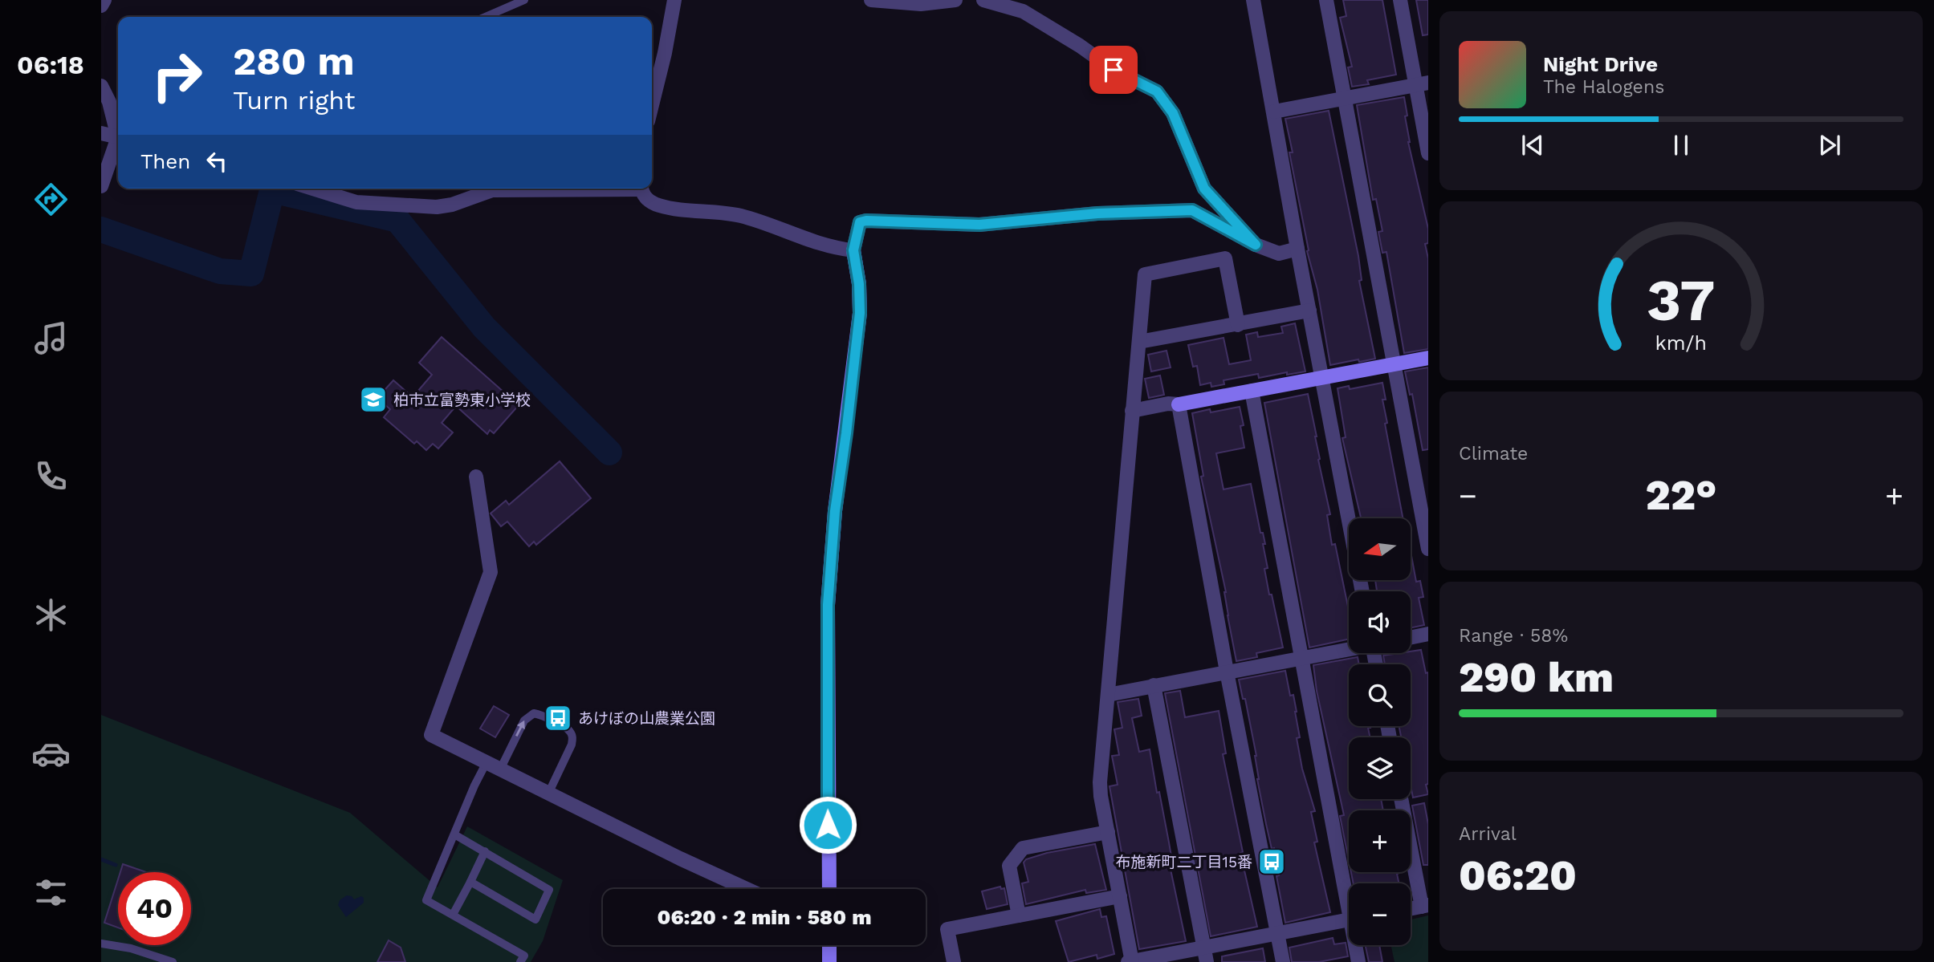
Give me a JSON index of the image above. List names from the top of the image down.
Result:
{
  "places": {
    "school or university": ["柏市立富勢東小学校"],
    "bus stop": ["あけぼの山農業公園", "布施新町二丁目15番"]
  },
  "north": "left",
  "page": {
    "tabs": "06:18",
    "turn": ["280 m", "Turn right"],
    "song": ["Night Drive", "The Halogens"],
    "then": "Then",
    "tile": [
      "Climate",
      ["Range · 58%", "290 km"],
      ["Arrival", "06:20"]
    ],
    "heat": ["−", "22°", "+"],
    "map_buttons": ["+", "−"],
    "limit": "40",
    "trip": "06:20 · 2 min · 580 m",
    "gauge": ["37", "km/h"]
  }
}
